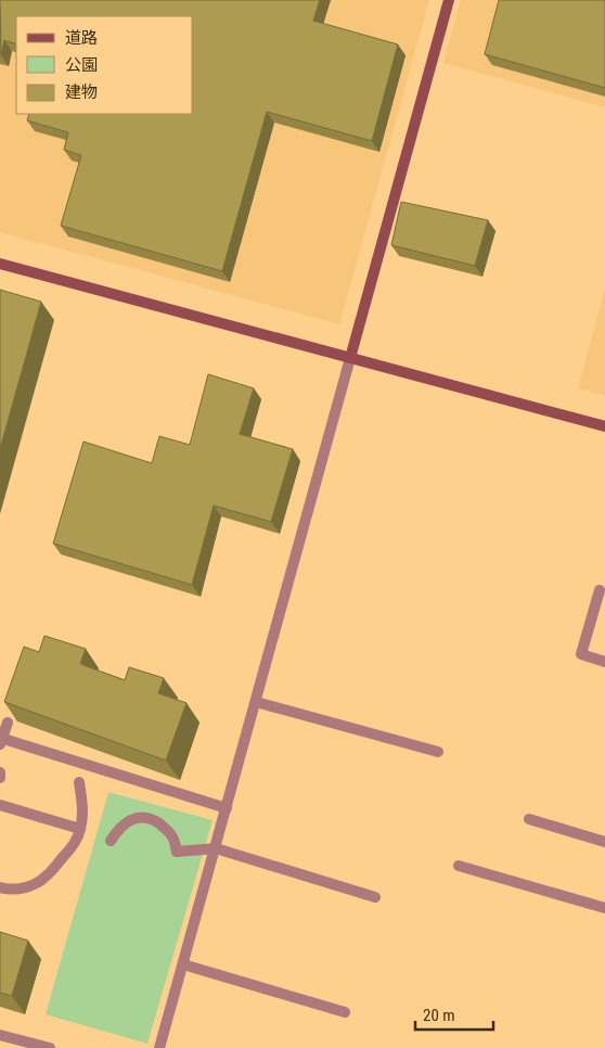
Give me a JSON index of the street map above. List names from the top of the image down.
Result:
{
  "legend": ["道路", "公園", "建物"],
  "scale_bar": "20 m"
}
